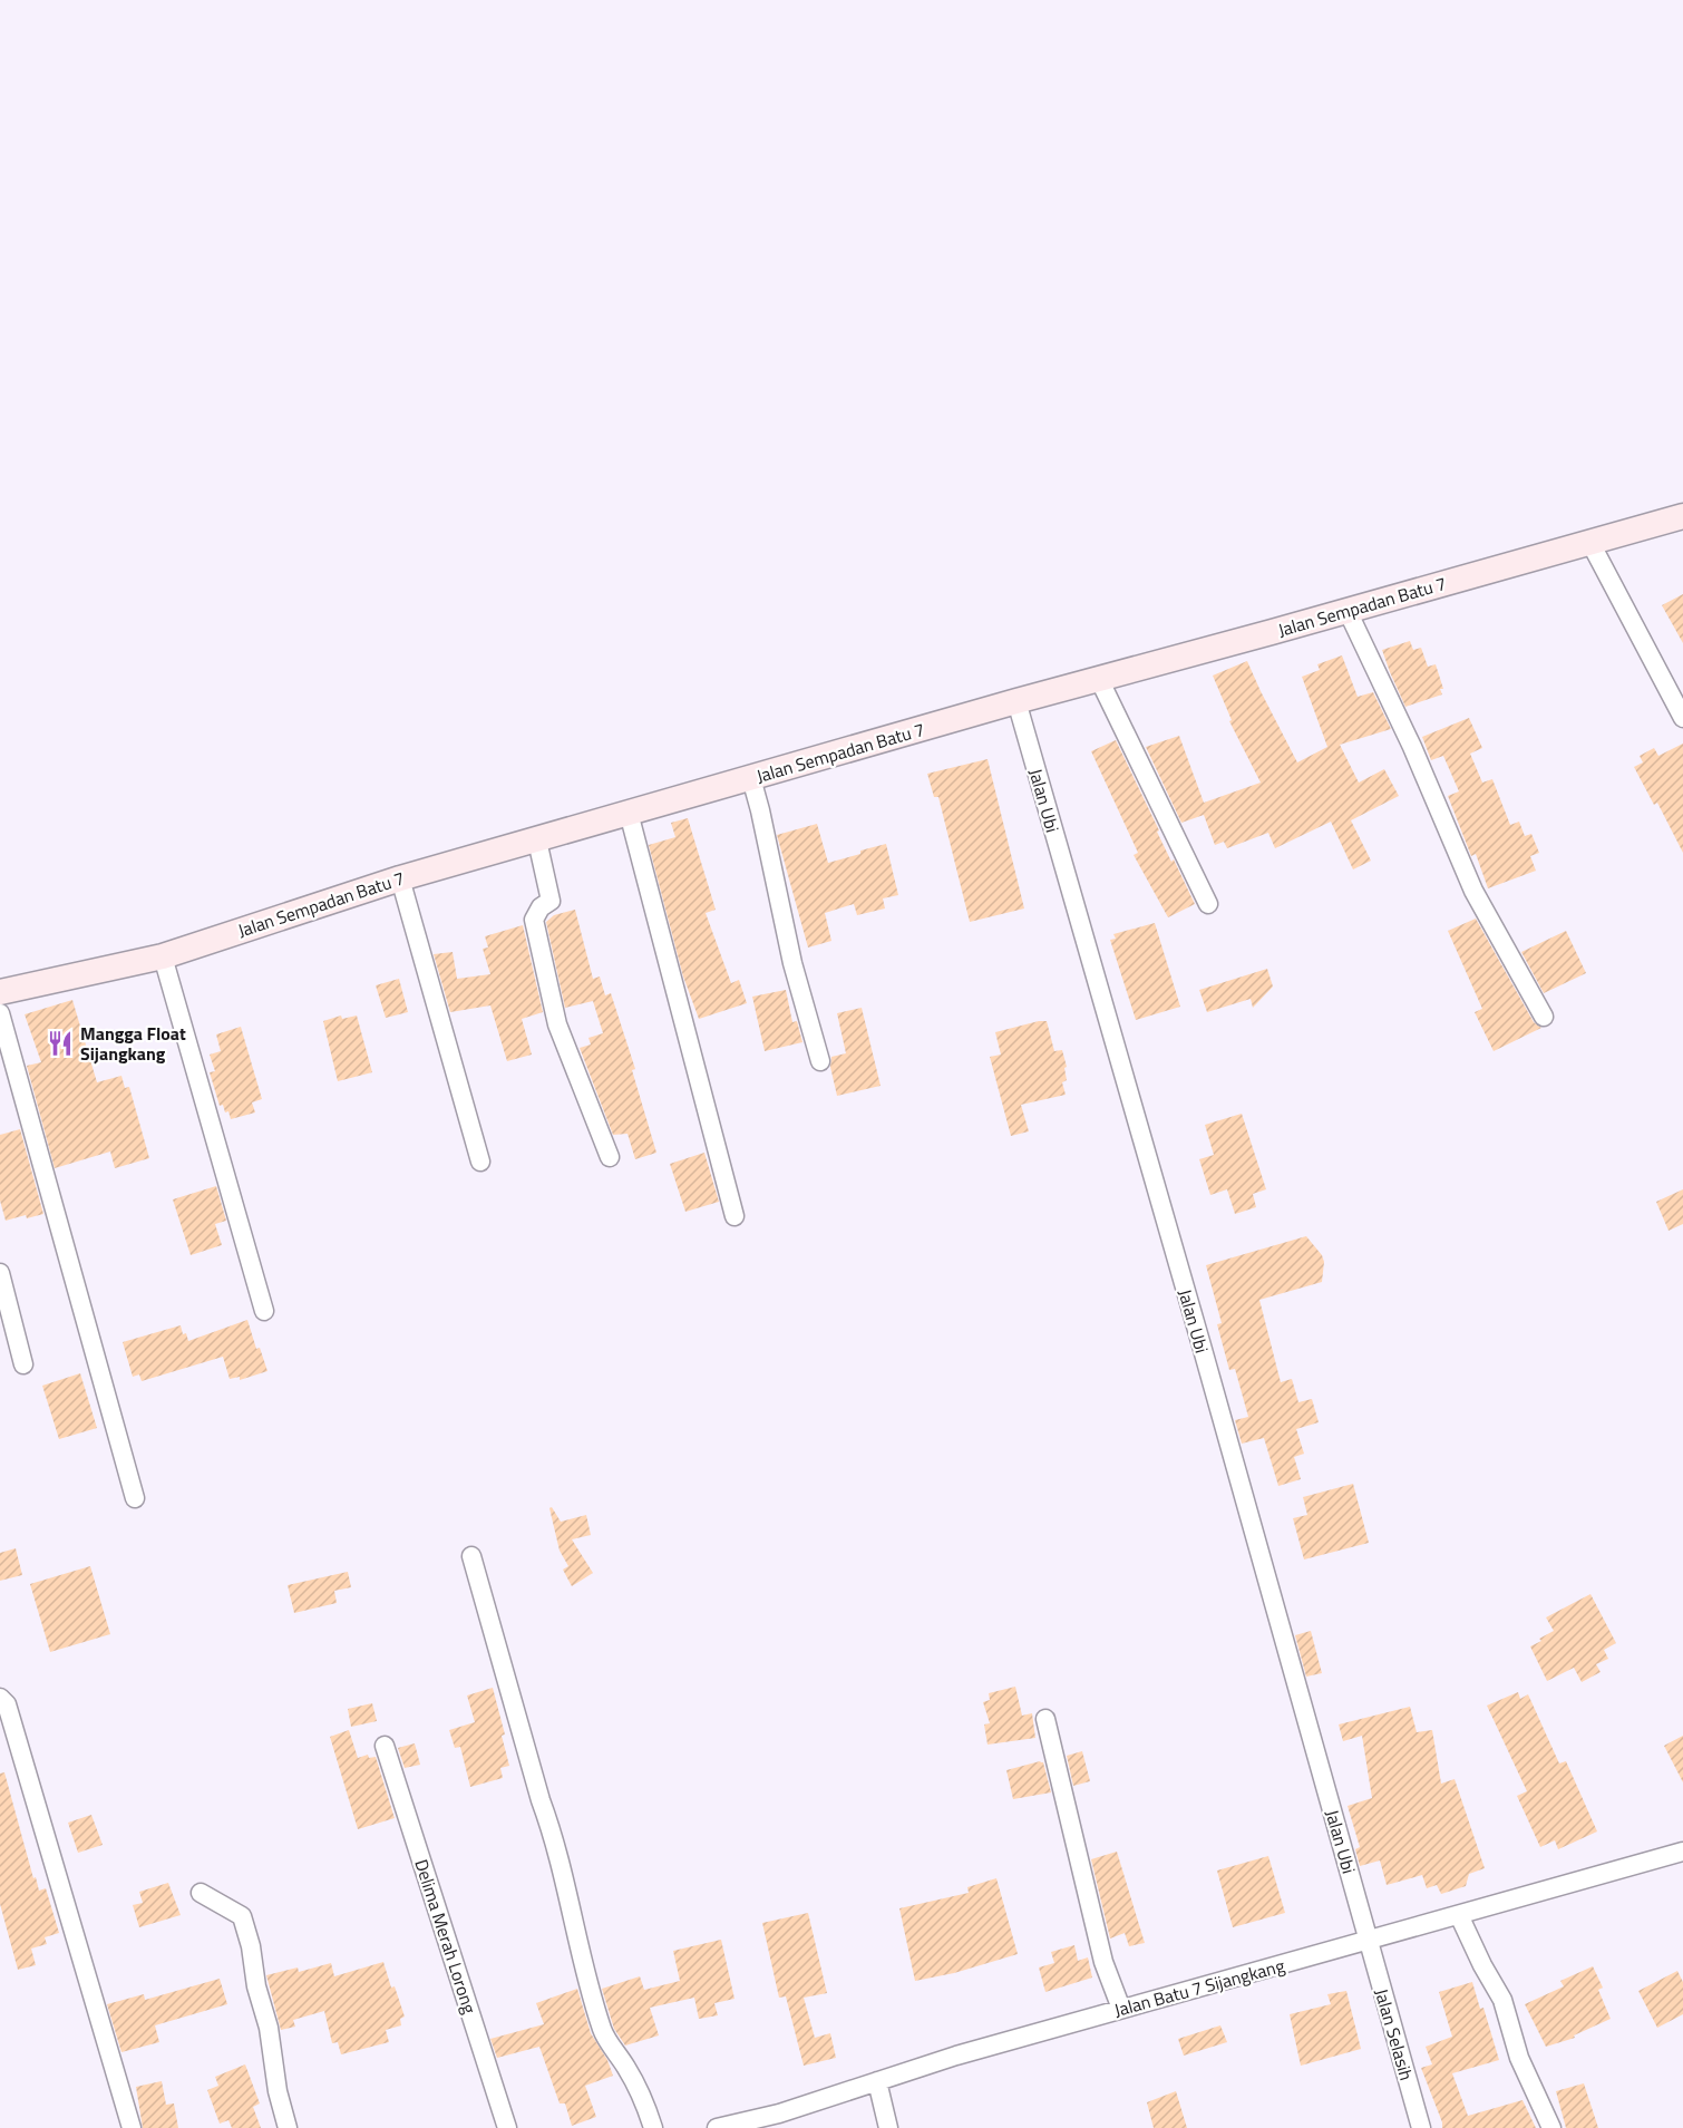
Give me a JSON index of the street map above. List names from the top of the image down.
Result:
{
  "streets": {
    "street": [
      "Jalan Sempadan Batu 7",
      "Jalan Ubi",
      "Delima Merah Lorong",
      "Jalan Batu 7 Sijangkang",
      "Jalan Selasih"
    ]
  },
  "crossings": [
    ["Jalan Sempadan Batu 7", "Jalan Ubi"],
    ["Jalan Ubi", "Jalan Batu 7 Sijangkang"],
    ["Jalan Ubi", "Jalan Selasih"],
    ["Jalan Batu 7 Sijangkang", "Jalan Selasih"]
  ],
  "places": {
    "restaurant": ["Mangga Float Sijangkang"]
  }
}
